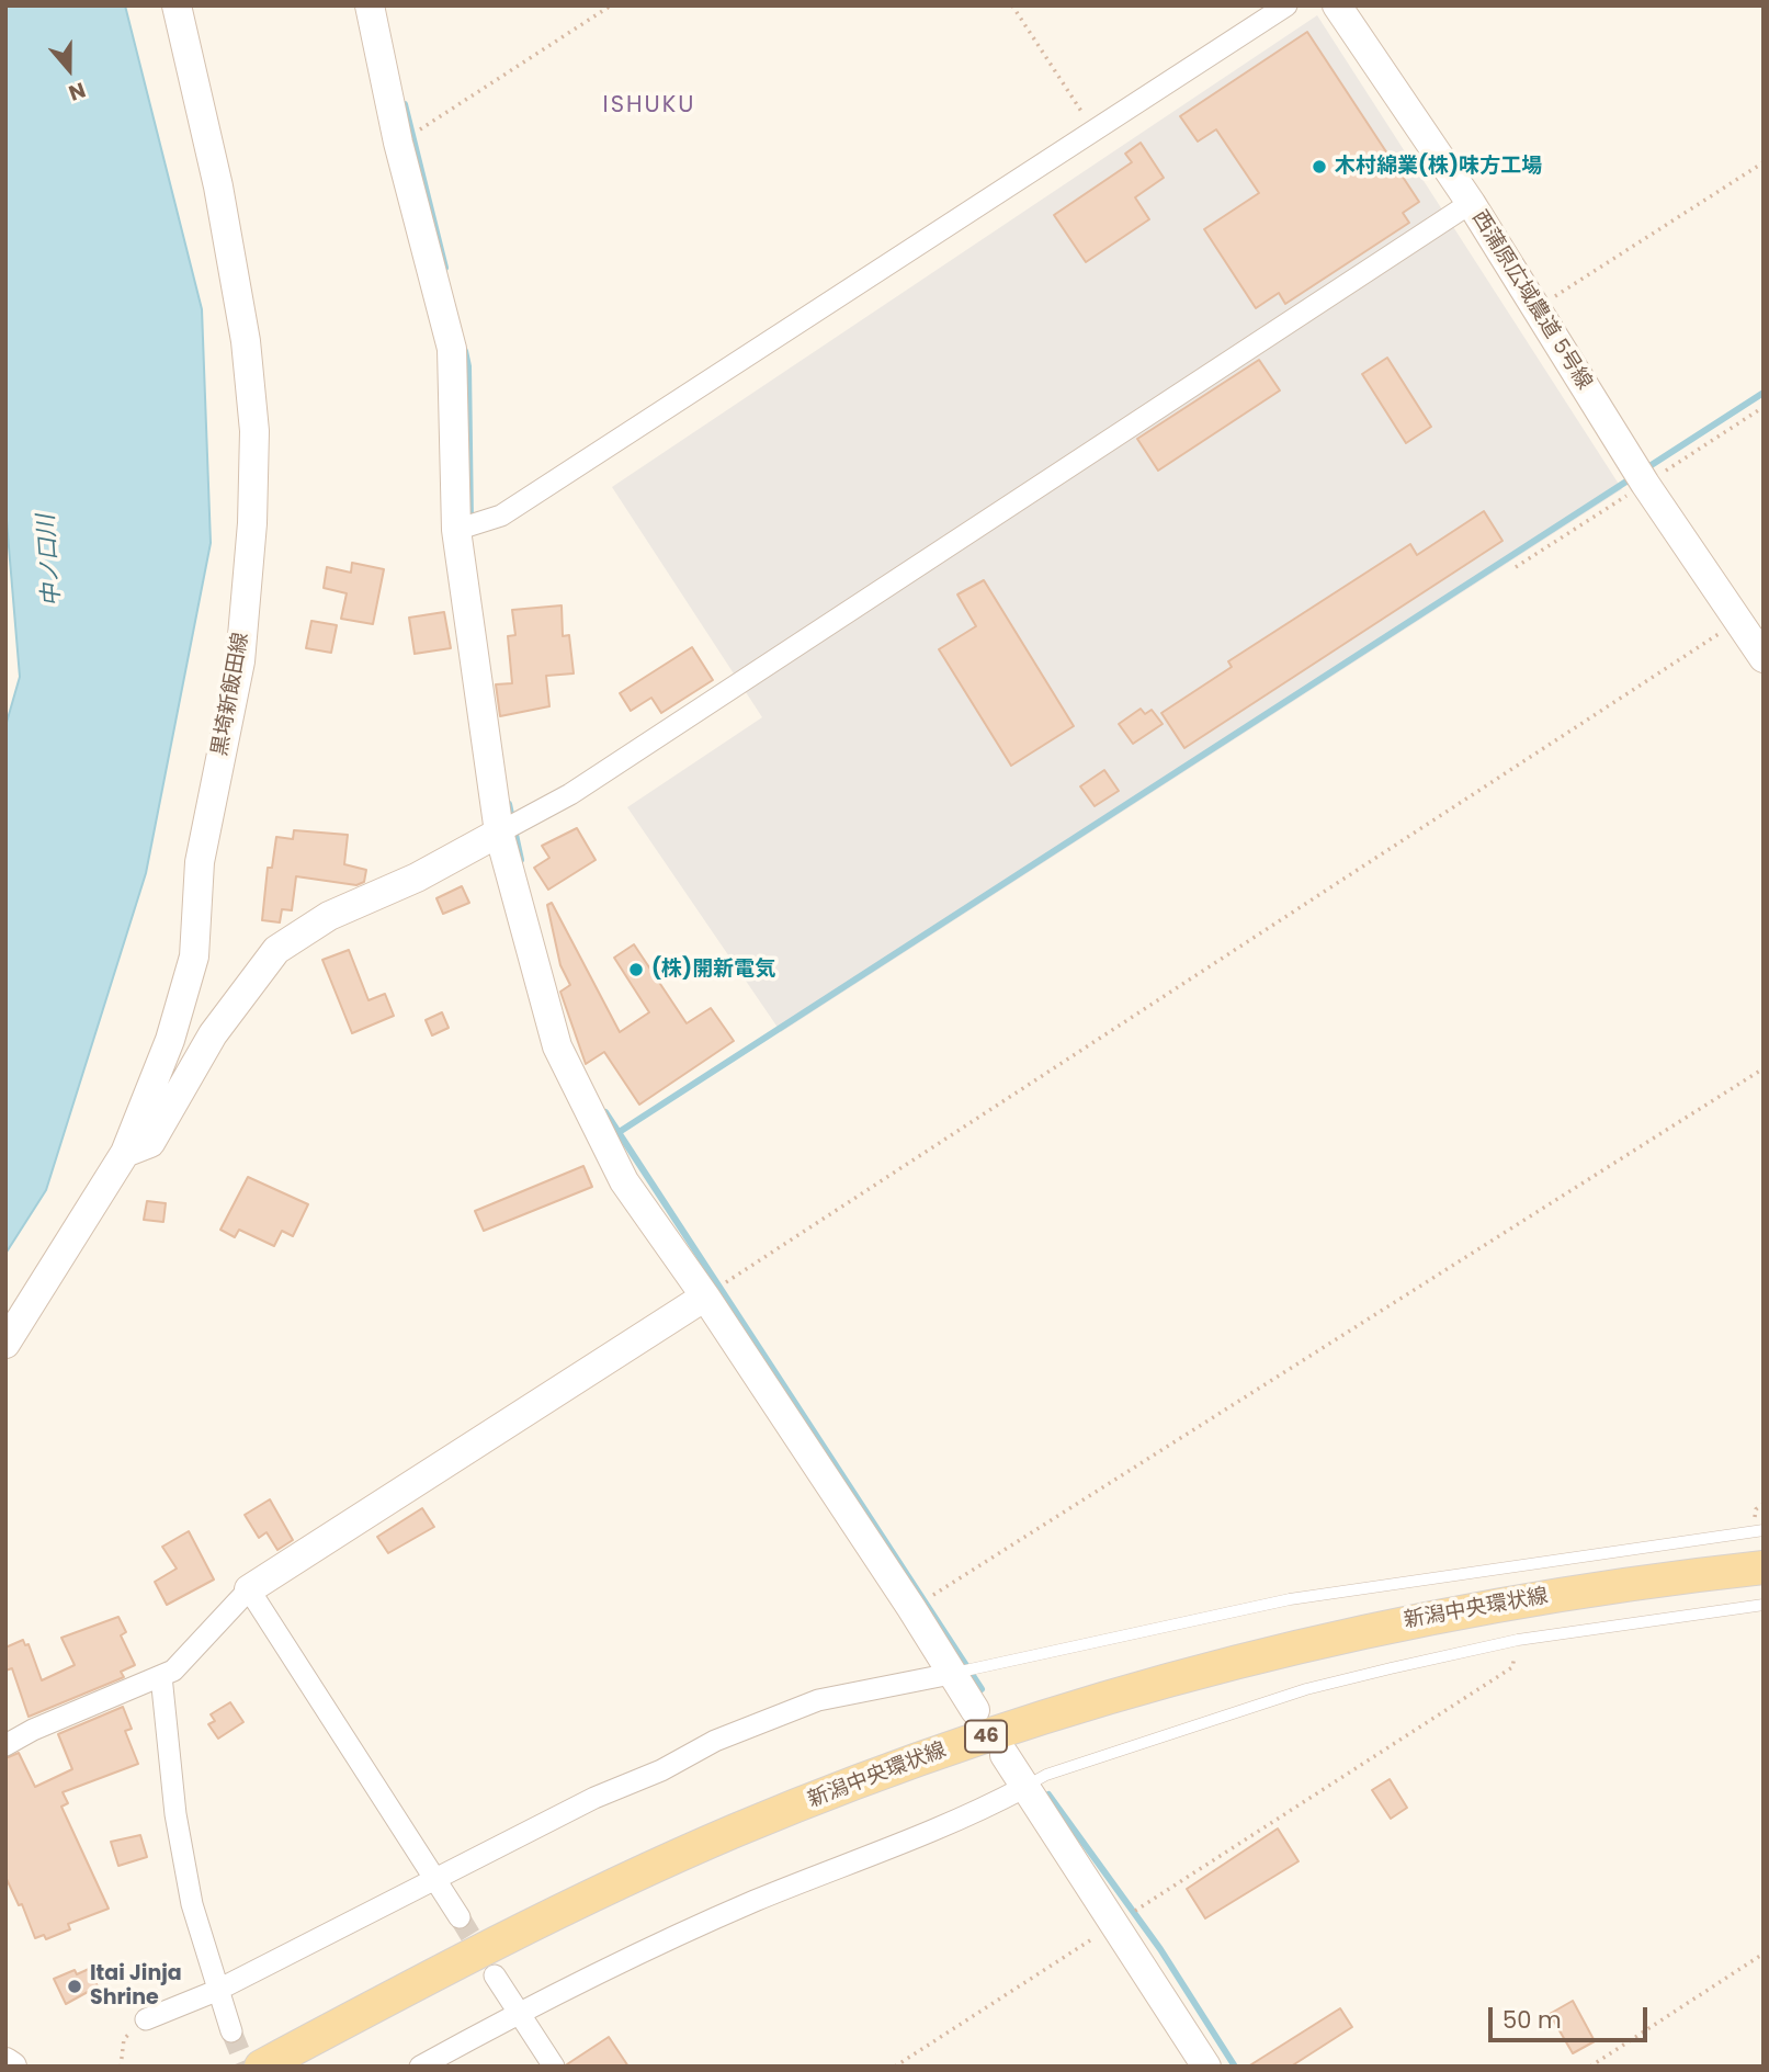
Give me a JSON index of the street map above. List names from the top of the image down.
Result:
{
  "streets": {
    "main road": ["新潟中央環状線", "46"],
    "street": ["西蒲原広域農道 5号線", "黒埼新飯田線"]
  },
  "districts": ["ISHUKU"],
  "water": ["中ノ口川"],
  "places": ["木村綿業(株)味方工場", "(株)開新電気", "Itai Jinja Shrine"],
  "scale_bar": "50 m",
  "north": "bottom"
}
